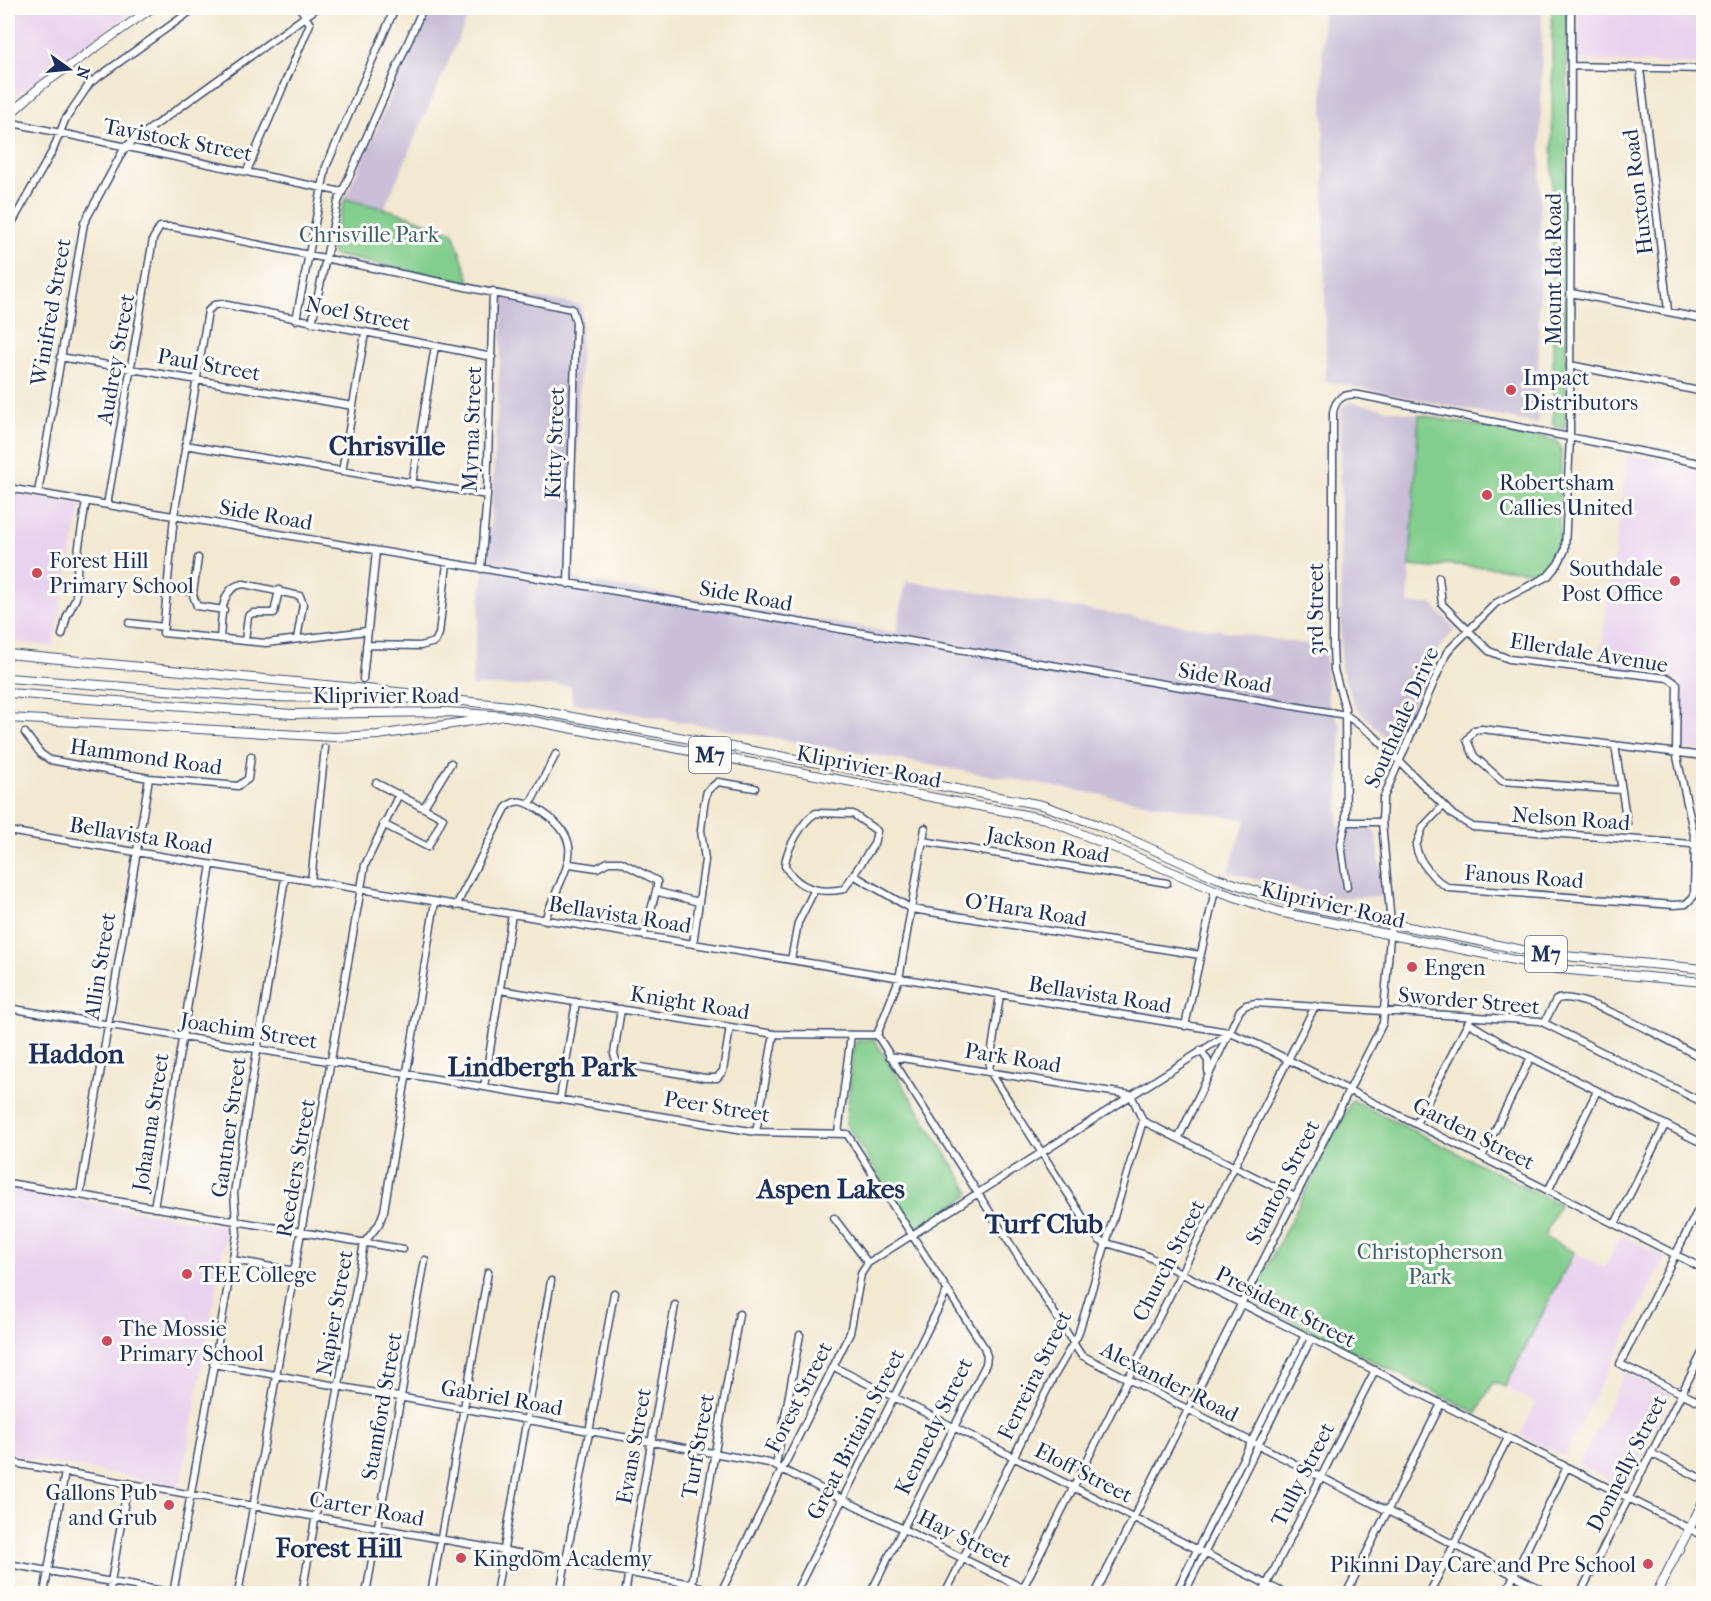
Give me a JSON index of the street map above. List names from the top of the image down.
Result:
{
  "streets": {
    "main road": ["Kliprivier Road", "M7"],
    "street": [
      "Tavistock Street",
      "Huxton Road",
      "Mount Ida Road",
      "Winifred Street",
      "Noel Street",
      "Audrey Street",
      "Paul Street",
      "Myrna Street",
      "Kitty Street",
      "Side Road",
      "3rd Street",
      "Ellerdale Avenue",
      "Southdale Drive",
      "Hammond Road",
      "Nelson Road",
      "Bellavista Road",
      "Jackson Road",
      "Fanous Road",
      "O'Hara Road",
      "Allin Street",
      "Sworder Street",
      "Knight Road",
      "Joachim Street",
      "Park Road",
      "Peer Street",
      "Johanna Street",
      "Gantner Street",
      "Garden Street",
      "Reeders Street",
      "Stanton Street",
      "Church Street",
      "President Street",
      "Napier Street",
      "Ferreira Street",
      "Alexander Road",
      "Gabriel Road",
      "Forest Street",
      "Stamford Street",
      "Kennedy Street",
      "Great Britain Street",
      "Evans Street",
      "Turf Street",
      "Donnelly Street",
      "Eloff Street",
      "Tully Street",
      "Carter Road",
      "Hay Street"
    ]
  },
  "crossings": [
    ["Tavistock Street", "Winifred Street"],
    ["Mount Ida Road", "3rd Street"],
    ["Mount Ida Road", "Southdale Drive"],
    ["Winifred Street", "Paul Street"],
    ["Winifred Street", "Side Road"],
    ["Noel Street", "Paul Street"],
    ["Noel Street", "Myrna Street"],
    ["Audrey Street", "Paul Street"],
    ["Audrey Street", "Side Road"],
    ["Myrna Street", "Kitty Street"],
    ["Myrna Street", "Side Road"],
    ["Kitty Street", "Side Road"],
    ["Side Road", "3rd Street"],
    ["Side Road", "Southdale Drive"],
    ["Side Road", "Nelson Road"],
    ["Side Road", "Fanous Road"],
    ["Ellerdale Avenue", "Southdale Drive"],
    ["Kliprivier Road", "Southdale Drive"],
    ["Southdale Drive", "Sworder Street"],
    ["Southdale Drive", "Stanton Street"],
    ["Hammond Road", "Allin Street"],
    ["Nelson Road", "Fanous Road"],
    ["Bellavista Road", "Allin Street"],
    ["Bellavista Road", "Sworder Street"],
    ["Bellavista Road", "Johanna Street"],
    ["Bellavista Road", "Gantner Street"],
    ["Bellavista Road", "Garden Street"],
    ["Bellavista Road", "Reeders Street"],
    ["Bellavista Road", "Napier Street"],
    ["Allin Street", "Joachim Street"],
    ["Sworder Street", "Garden Street"],
    ["Sworder Street", "Stanton Street"],
    ["Sworder Street", "Church Street"],
    ["Knight Road", "Alexander Road"],
    ["Joachim Street", "Peer Street"],
    ["Joachim Street", "Johanna Street"],
    ["Joachim Street", "Gantner Street"],
    ["Joachim Street", "Reeders Street"],
    ["Joachim Street", "Napier Street"],
    ["Park Road", "President Street"],
    ["Park Road", "Alexander Road"],
    ["Peer Street", "Kennedy Street"],
    ["Gantner Street", "Gabriel Road"],
    ["Gantner Street", "Carter Road"],
    ["Garden Street", "Stanton Street"],
    ["Garden Street", "Church Street"],
    ["Reeders Street", "Gabriel Road"],
    ["Reeders Street", "Carter Road"],
    ["Stanton Street", "President Street"],
    ["Stanton Street", "Alexander Road"],
    ["Stanton Street", "Eloff Street"],
    ["Church Street", "President Street"],
    ["Church Street", "Alexander Road"],
    ["Church Street", "Eloff Street"],
    ["Church Street", "Hay Street"],
    ["President Street", "Ferreira Street"],
    ["President Street", "Donnelly Street"],
    ["President Street", "Tully Street"],
    ["Napier Street", "Gabriel Road"],
    ["Napier Street", "Carter Road"],
    ["Ferreira Street", "Alexander Road"],
    ["Ferreira Street", "Eloff Street"],
    ["Ferreira Street", "Hay Street"],
    ["Alexander Road", "Tully Street"],
    ["Gabriel Road", "Forest Street"],
    ["Gabriel Road", "Stamford Street"],
    ["Gabriel Road", "Evans Street"],
    ["Gabriel Road", "Turf Street"],
    ["Gabriel Road", "Hay Street"],
    ["Forest Street", "Eloff Street"],
    ["Forest Street", "Carter Road"],
    ["Forest Street", "Hay Street"],
    ["Stamford Street", "Carter Road"],
    ["Kennedy Street", "Great Britain Street"],
    ["Kennedy Street", "Eloff Street"],
    ["Kennedy Street", "Hay Street"],
    ["Great Britain Street", "Eloff Street"],
    ["Great Britain Street", "Hay Street"],
    ["Evans Street", "Carter Road"],
    ["Turf Street", "Carter Road"],
    ["Eloff Street", "Tully Street"]
  ],
  "districts": [
    "Chrisville",
    "Haddon",
    "Lindbergh Park",
    "Aspen Lakes",
    "Turf Club",
    "Forest Hill"
  ],
  "parks": ["Chrisville Park", "Christopherson Park"],
  "places": [
    "Impact Distributors",
    "Robertsham Callies United",
    "Forest Hill Primary School",
    "Southdale Post Office",
    "Engen",
    "TEE College",
    "The Mossie Primary School",
    "Gallons Pub and Grub",
    "Kingdom Academy",
    "Pikinni Day Care and Pre School"
  ],
  "north": "right"
}
